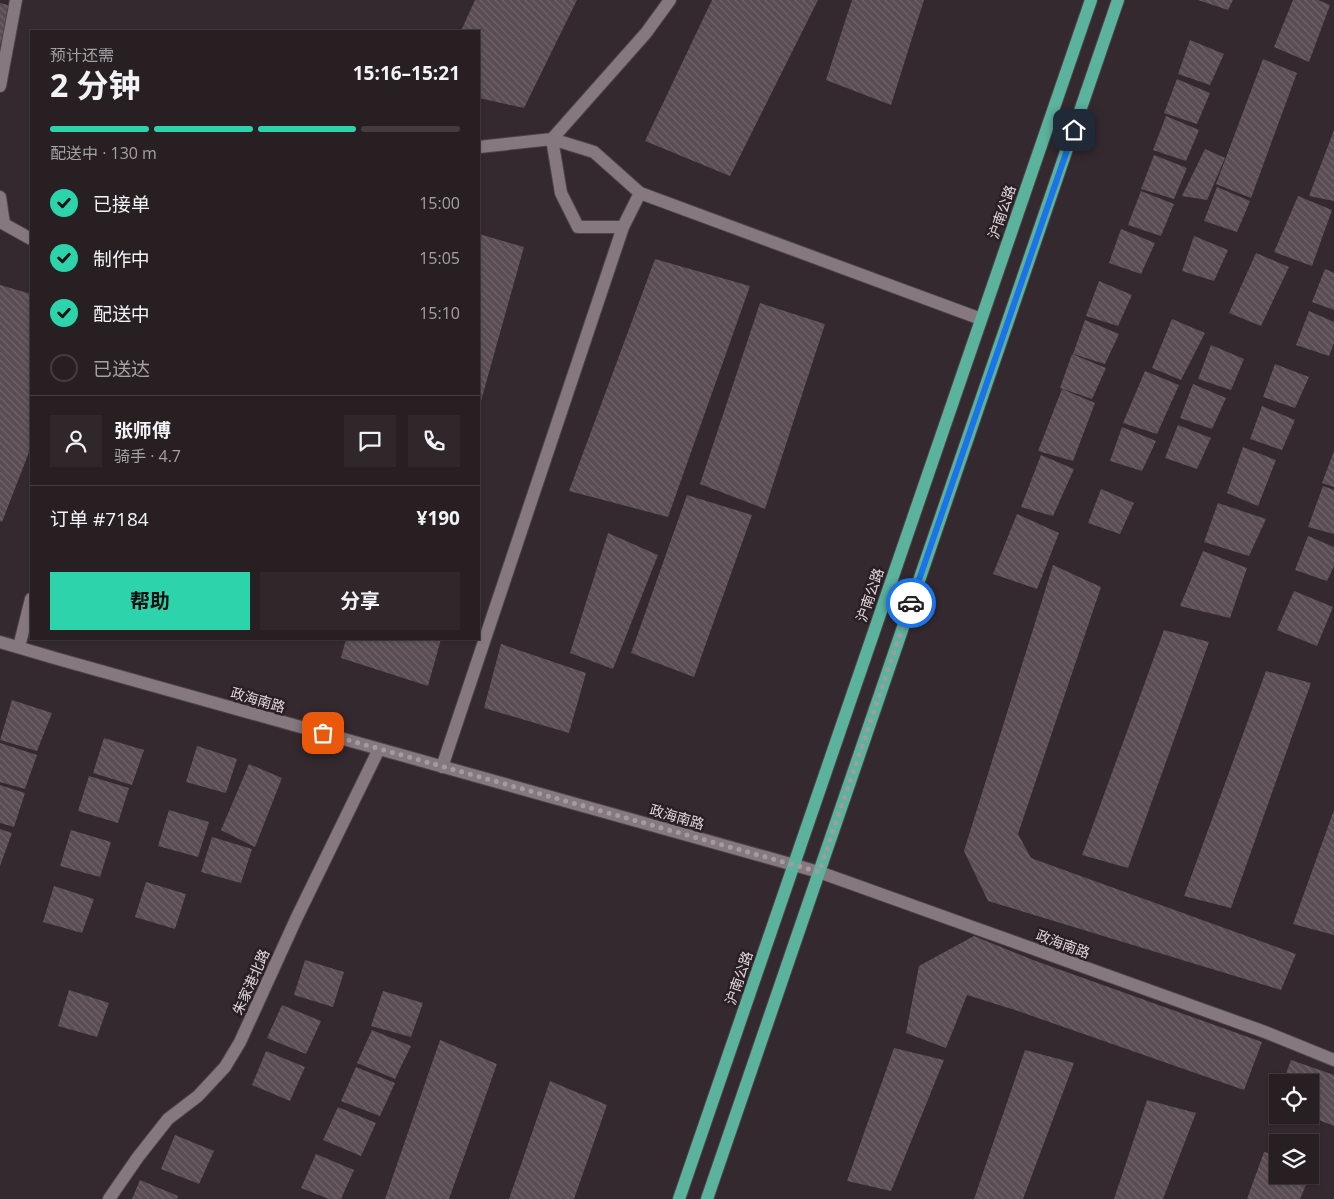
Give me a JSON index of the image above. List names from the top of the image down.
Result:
{
  "streets": {
    "main road": ["沪南公路"],
    "street": ["政海南路", "朱家港北路"]
  },
  "crossings": [
    ["沪南公路", "政海南路"],
    ["政海南路", "朱家港北路"]
  ],
  "page": {
    "heading": ["2 分钟", "预计还需", "15:16–15:21"],
    "panel": [
      "张师傅",
      "骑手 · 4.7",
      "订单 #7184",
      "¥190"
    ],
    "bar": "配送中 · 130 m",
    "list": [
      ["已接单", "15:00"],
      ["制作中", "15:05"],
      ["配送中", "15:10"],
      "已送达"
    ],
    "buttons": ["帮助", "分享"]
  }
}
